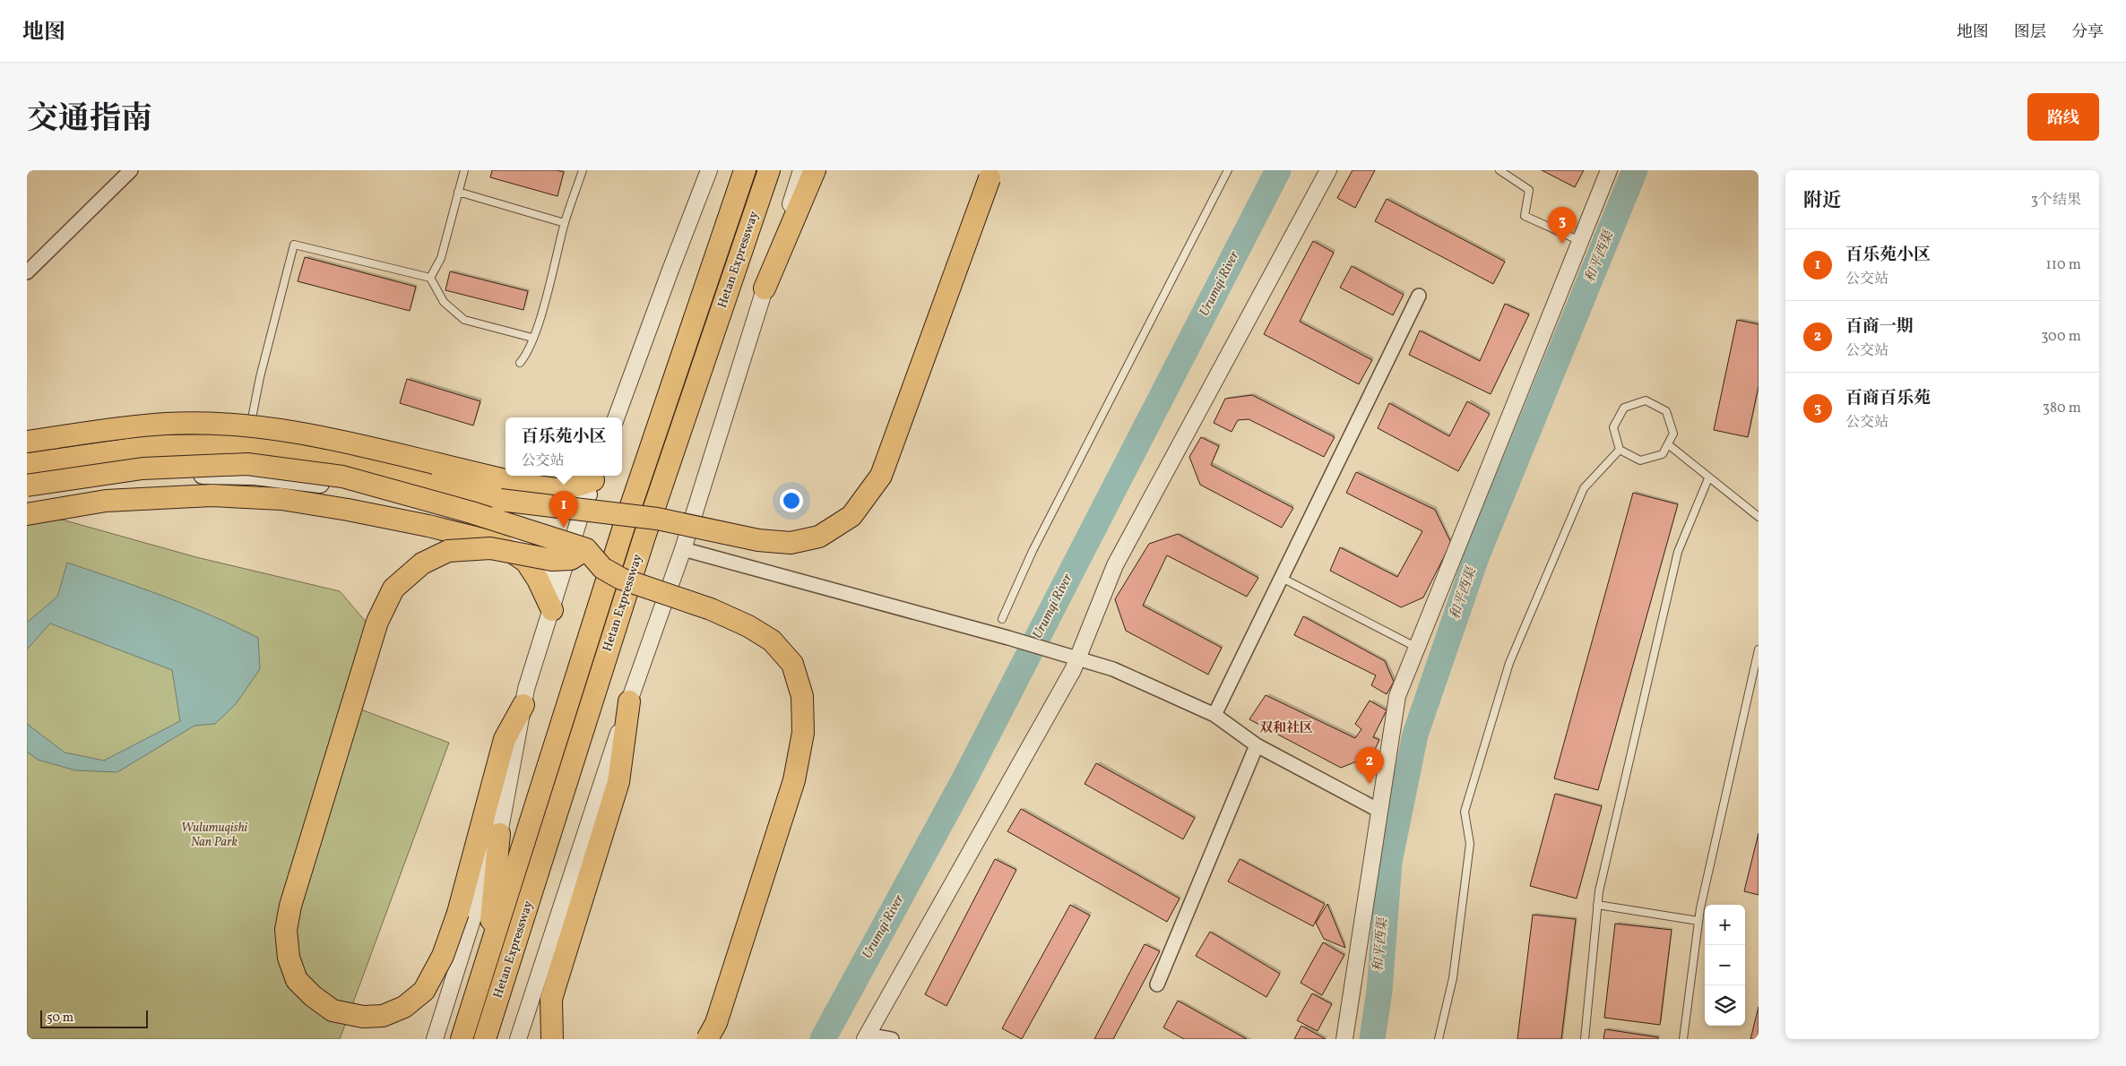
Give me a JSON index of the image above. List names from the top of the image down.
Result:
{
  "streets": {
    "highway": ["Hetan Expressway"]
  },
  "districts": ["双和社区"],
  "water": ["和平西渠", "Urumqi River"],
  "parks": ["Wulumuqishi Nan Park"],
  "scale_bar": "50 m",
  "page": {
    "header": "地图",
    "nav": ["地图", "图层", "分享"],
    "title": "交通指南",
    "buttons": "路线",
    "heading": ["附近", "3个结果"],
    "pins": ["3", "1", "2"],
    "list": [
      {
        "mark": "1",
        "name": "百乐苑小区",
        "note": "公交站",
        "value": "110 m"
      },
      {
        "mark": "2",
        "name": "百商一期",
        "note": "公交站",
        "value": "300 m"
      },
      {
        "mark": "3",
        "name": "百商百乐苑",
        "note": "公交站",
        "value": "380 m"
      }
    ],
    "popup": ["百乐苑小区", "公交站"],
    "map_buttons": ["+", "−"],
    "scale": "50 m"
  }
}
